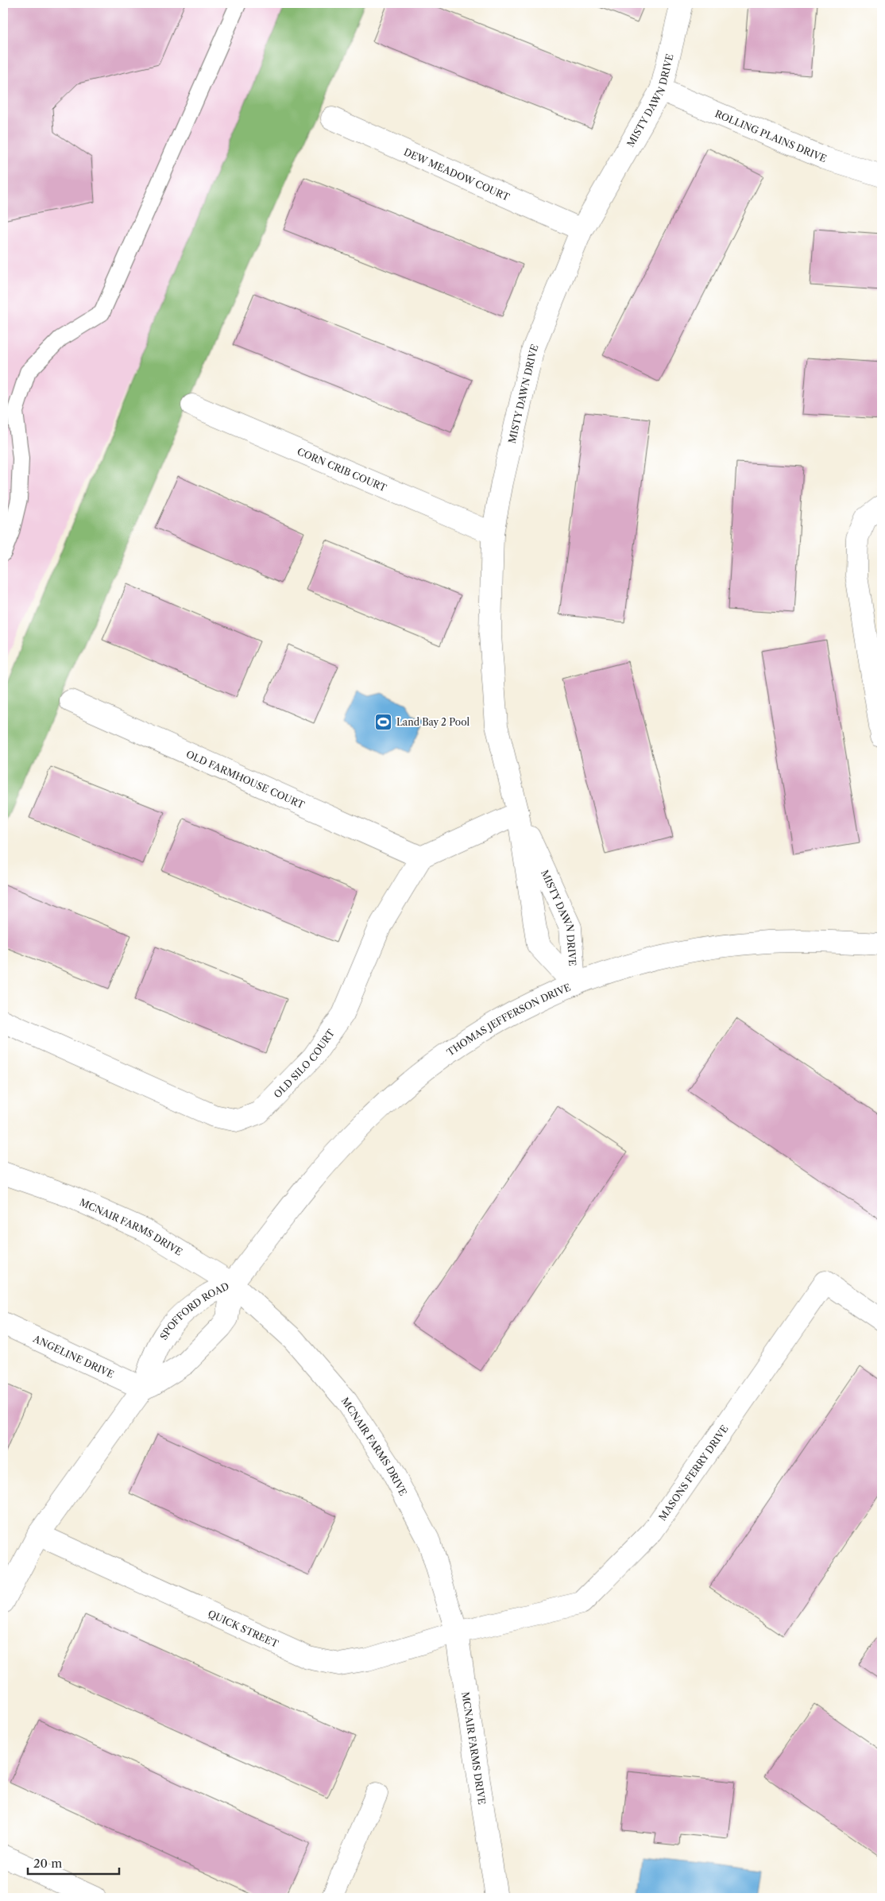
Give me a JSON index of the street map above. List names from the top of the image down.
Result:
{
  "streets": {
    "street": [
      "MISTY DAWN DRIVE",
      "ROLLING PLAINS DRIVE",
      "DEW MEADOW COURT",
      "CORN CRIB COURT",
      "OLD FARMHOUSE COURT",
      "THOMAS JEFFERSON DRIVE",
      "OLD SILO COURT",
      "MCNAIR FARMS DRIVE",
      "SPOFFORD ROAD",
      "ANGELINE DRIVE",
      "MASONS FERRY DRIVE",
      "QUICK STREET"
    ]
  },
  "crossings": [
    ["MISTY DAWN DRIVE", "ROLLING PLAINS DRIVE"],
    ["MISTY DAWN DRIVE", "DEW MEADOW COURT"],
    ["MISTY DAWN DRIVE", "CORN CRIB COURT"],
    ["MISTY DAWN DRIVE", "THOMAS JEFFERSON DRIVE"],
    ["OLD FARMHOUSE COURT", "OLD SILO COURT"],
    ["THOMAS JEFFERSON DRIVE", "MCNAIR FARMS DRIVE"],
    ["THOMAS JEFFERSON DRIVE", "SPOFFORD ROAD"],
    ["MCNAIR FARMS DRIVE", "SPOFFORD ROAD"],
    ["MCNAIR FARMS DRIVE", "MASONS FERRY DRIVE"],
    ["MCNAIR FARMS DRIVE", "QUICK STREET"],
    ["SPOFFORD ROAD", "ANGELINE DRIVE"],
    ["SPOFFORD ROAD", "QUICK STREET"],
    ["MASONS FERRY DRIVE", "QUICK STREET"]
  ],
  "places": {
    "sports": ["Land Bay 2 Pool"]
  },
  "scale_bar": "20 m"
}
